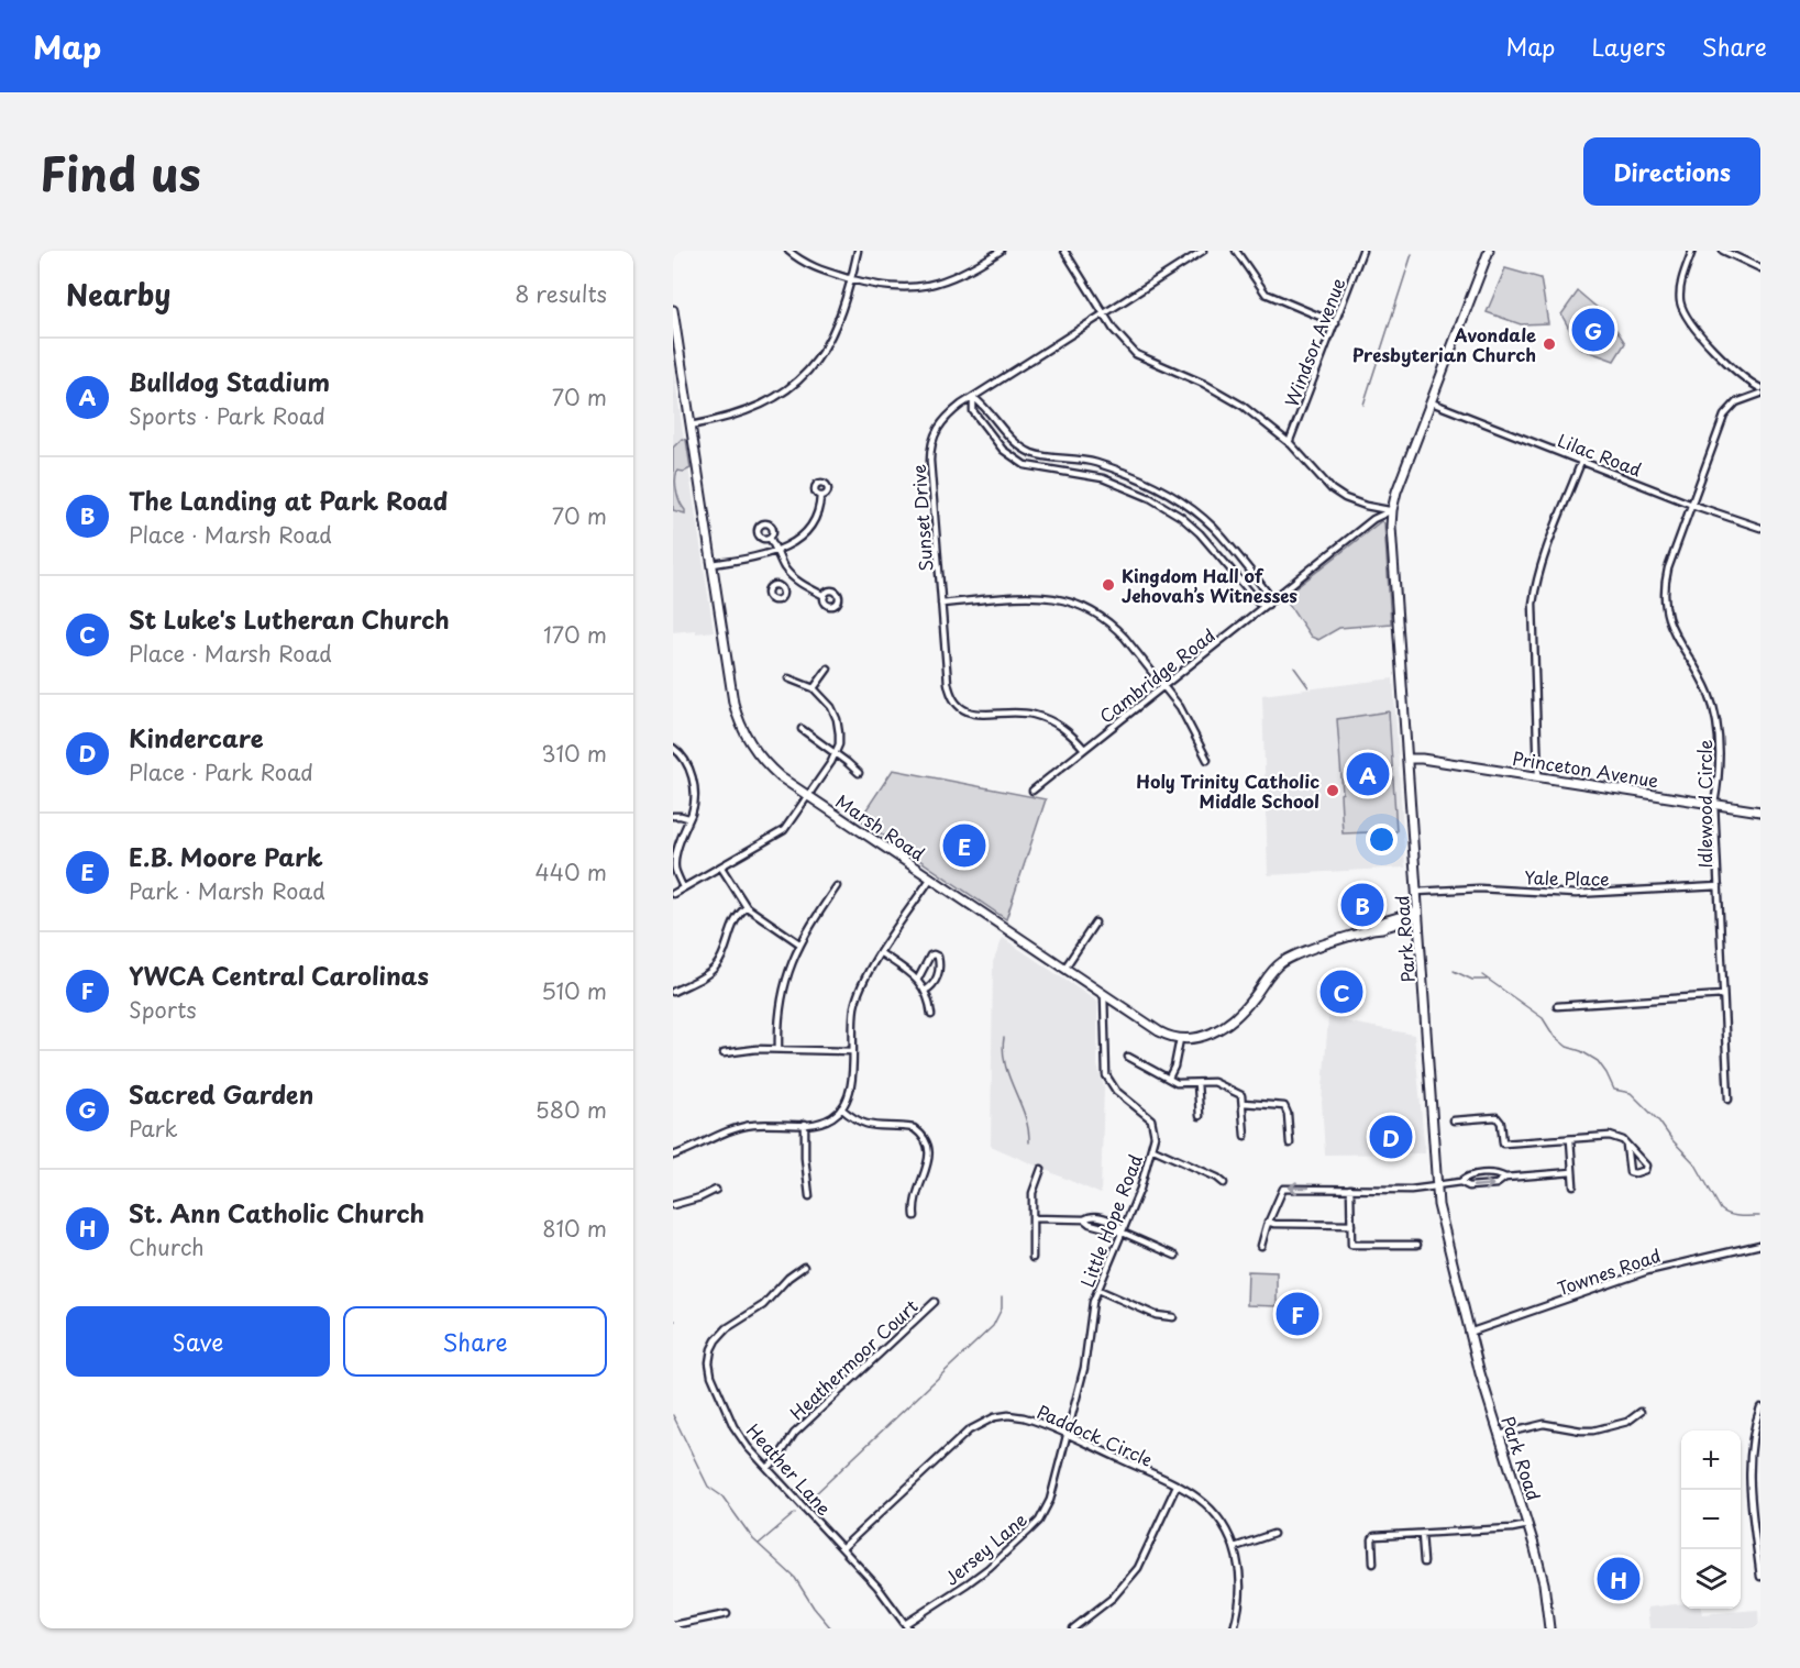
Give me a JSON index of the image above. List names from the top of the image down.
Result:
{
  "streets": {
    "street": [
      "Windsor Avenue",
      "Lilac Road",
      "Sunset Drive",
      "Cambridge Road",
      "Princeton Avenue",
      "Idlewood Circle",
      "Marsh Road",
      "Yale Place",
      "Park Road",
      "Little Hope Road",
      "Townes Road",
      "Heathermoor Court",
      "Paddock Circle",
      "Heather Lane",
      "Jersey Lane"
    ]
  },
  "crossings": [
    ["Lilac Road", "Idlewood Circle"],
    ["Lilac Road", "Park Road"],
    ["Sunset Drive", "Cambridge Road"],
    ["Cambridge Road", "Park Road"],
    ["Princeton Avenue", "Idlewood Circle"],
    ["Princeton Avenue", "Park Road"],
    ["Idlewood Circle", "Yale Place"],
    ["Marsh Road", "Little Hope Road"],
    ["Yale Place", "Park Road"],
    ["Park Road", "Townes Road"],
    ["Little Hope Road", "Paddock Circle"],
    ["Little Hope Road", "Jersey Lane"],
    ["Heathermoor Court", "Heather Lane"],
    ["Paddock Circle", "Heather Lane"],
    ["Paddock Circle", "Jersey Lane"],
    ["Heather Lane", "Jersey Lane"]
  ],
  "places": ["Avondale Presbyterian Church", "Kingdom Hall of Jehovah’s Witnesses", "Holy Trinity Catholic Middle School"],
  "page": {
    "header": "Map",
    "nav": ["Map", "Layers", "Share"],
    "title": "Find us",
    "buttons": [
      "Directions",
      ["Save", "Share"]
    ],
    "heading": ["Nearby", "8 results"],
    "pins": [
      "G",
      "A",
      "E",
      "B",
      "C",
      "D",
      "F",
      "H"
    ],
    "list": [
      {
        "mark": "A",
        "name": "Bulldog Stadium",
        "note": "Sports · Park Road",
        "value": "70 m"
      },
      {
        "mark": "B",
        "name": "The Landing at Park Road",
        "note": "Place · Marsh Road",
        "value": "70 m"
      },
      {
        "mark": "C",
        "name": "St Luke's Lutheran Church",
        "note": "Place · Marsh Road",
        "value": "170 m"
      },
      {
        "mark": "D",
        "name": "Kindercare",
        "note": "Place · Park Road",
        "value": "310 m"
      },
      {
        "mark": "E",
        "name": "E.B. Moore Park",
        "note": "Park · Marsh Road",
        "value": "440 m"
      },
      {
        "mark": "F",
        "name": "YWCA Central Carolinas",
        "note": "Sports",
        "value": "510 m"
      },
      {
        "mark": "G",
        "name": "Sacred Garden",
        "note": "Park",
        "value": "580 m"
      },
      {
        "mark": "H",
        "name": "St. Ann Catholic Church",
        "note": "Church",
        "value": "810 m"
      }
    ],
    "map_buttons": ["+", "−"]
  }
}
